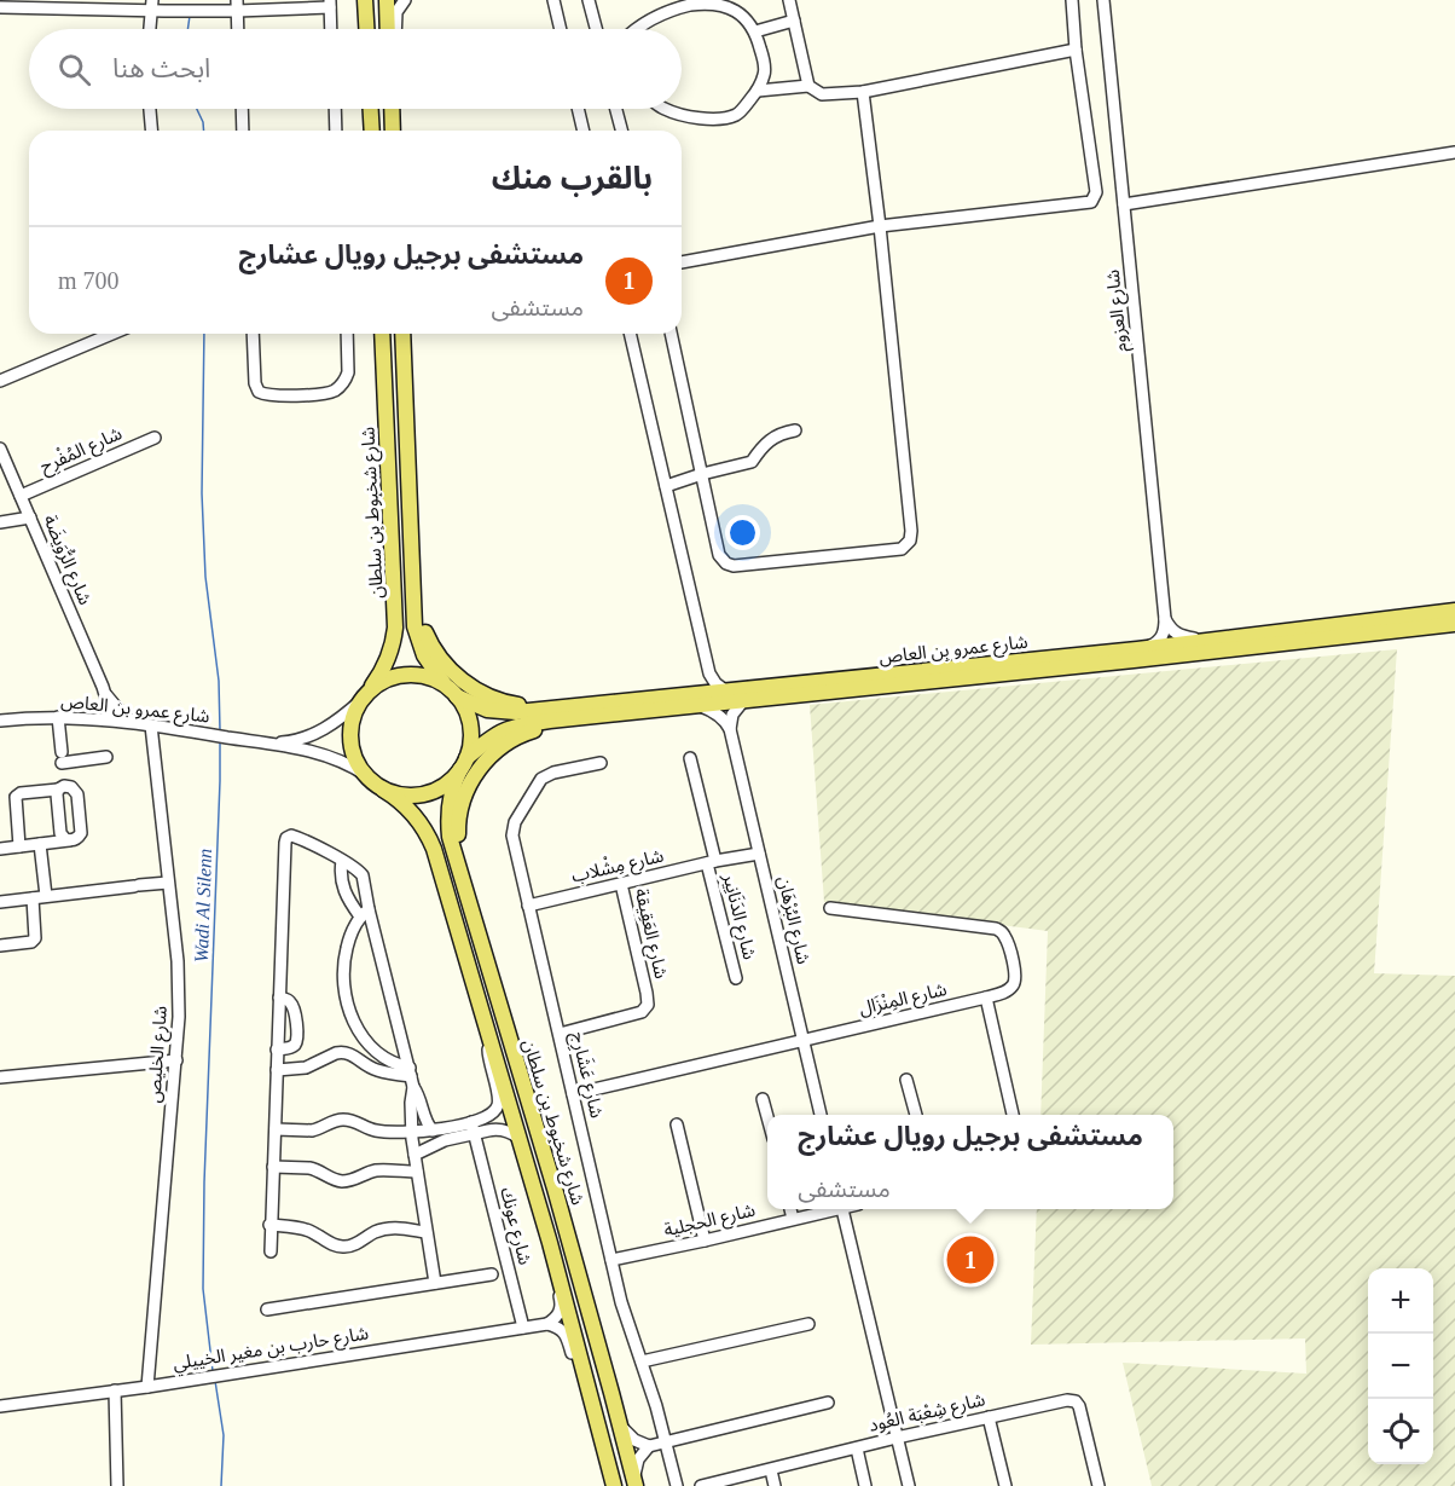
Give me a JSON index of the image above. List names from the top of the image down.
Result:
{
  "streets": {
    "main road": ["شارع شخبوط بن سلطان", "شارع عمرو بن العاص"],
    "street": [
      "شارع العزوم",
      "شارع المُفْرِح",
      "شارع الرُّوَيضَة",
      "شارع مِشْلاب",
      "شارع الدَنَانِير",
      "شارع البُرْهَان",
      "شارع العَقِيقة",
      "شارع المِنْزَال",
      "شارع الخليص",
      "شارع عَشَارِج",
      "شارع الحجلية",
      "شارع عونك",
      "شارع حارب بن مغير الخييلي",
      "شارع شِعْبَة العُود"
    ]
  },
  "crossings": [
    ["شارع المُفْرِح", "شارع الرُّوَيضَة"],
    ["شارع شخبوط بن سلطان", "شارع عمرو بن العاص"],
    ["شارع الرُّوَيضَة", "شارع عمرو بن العاص"],
    ["شارع عمرو بن العاص", "شارع الخليص"],
    ["شارع مِشْلاب", "شارع الدَنَانِير"],
    ["شارع مِشْلاب", "شارع البُرْهَان"],
    ["شارع مِشْلاب", "شارع العَقِيقة"],
    ["شارع مِشْلاب", "شارع عَشَارِج"],
    ["شارع البُرْهَان", "شارع المِنْزَال"],
    ["شارع العَقِيقة", "شارع عَشَارِج"],
    ["شارع المِنْزَال", "شارع عَشَارِج"],
    ["شارع الخليص", "شارع حارب بن مغير الخييلي"],
    ["شارع عَشَارِج", "شارع الحجلية"],
    ["شارع عونك", "شارع حارب بن مغير الخييلي"]
  ],
  "water": ["Wadi Al Silenn"],
  "page": {
    "search": "ابحث هنا",
    "heading": "بالقرب منك",
    "list": [
      {
        "mark": "1",
        "name": "مستشفى برجيل رويال عشارج",
        "note": "مستشفى",
        "value": "700 m"
      }
    ],
    "popup": ["مستشفى برجيل رويال عشارج", "مستشفى"],
    "pins": "1",
    "map_buttons": ["+", "−"]
  }
}
